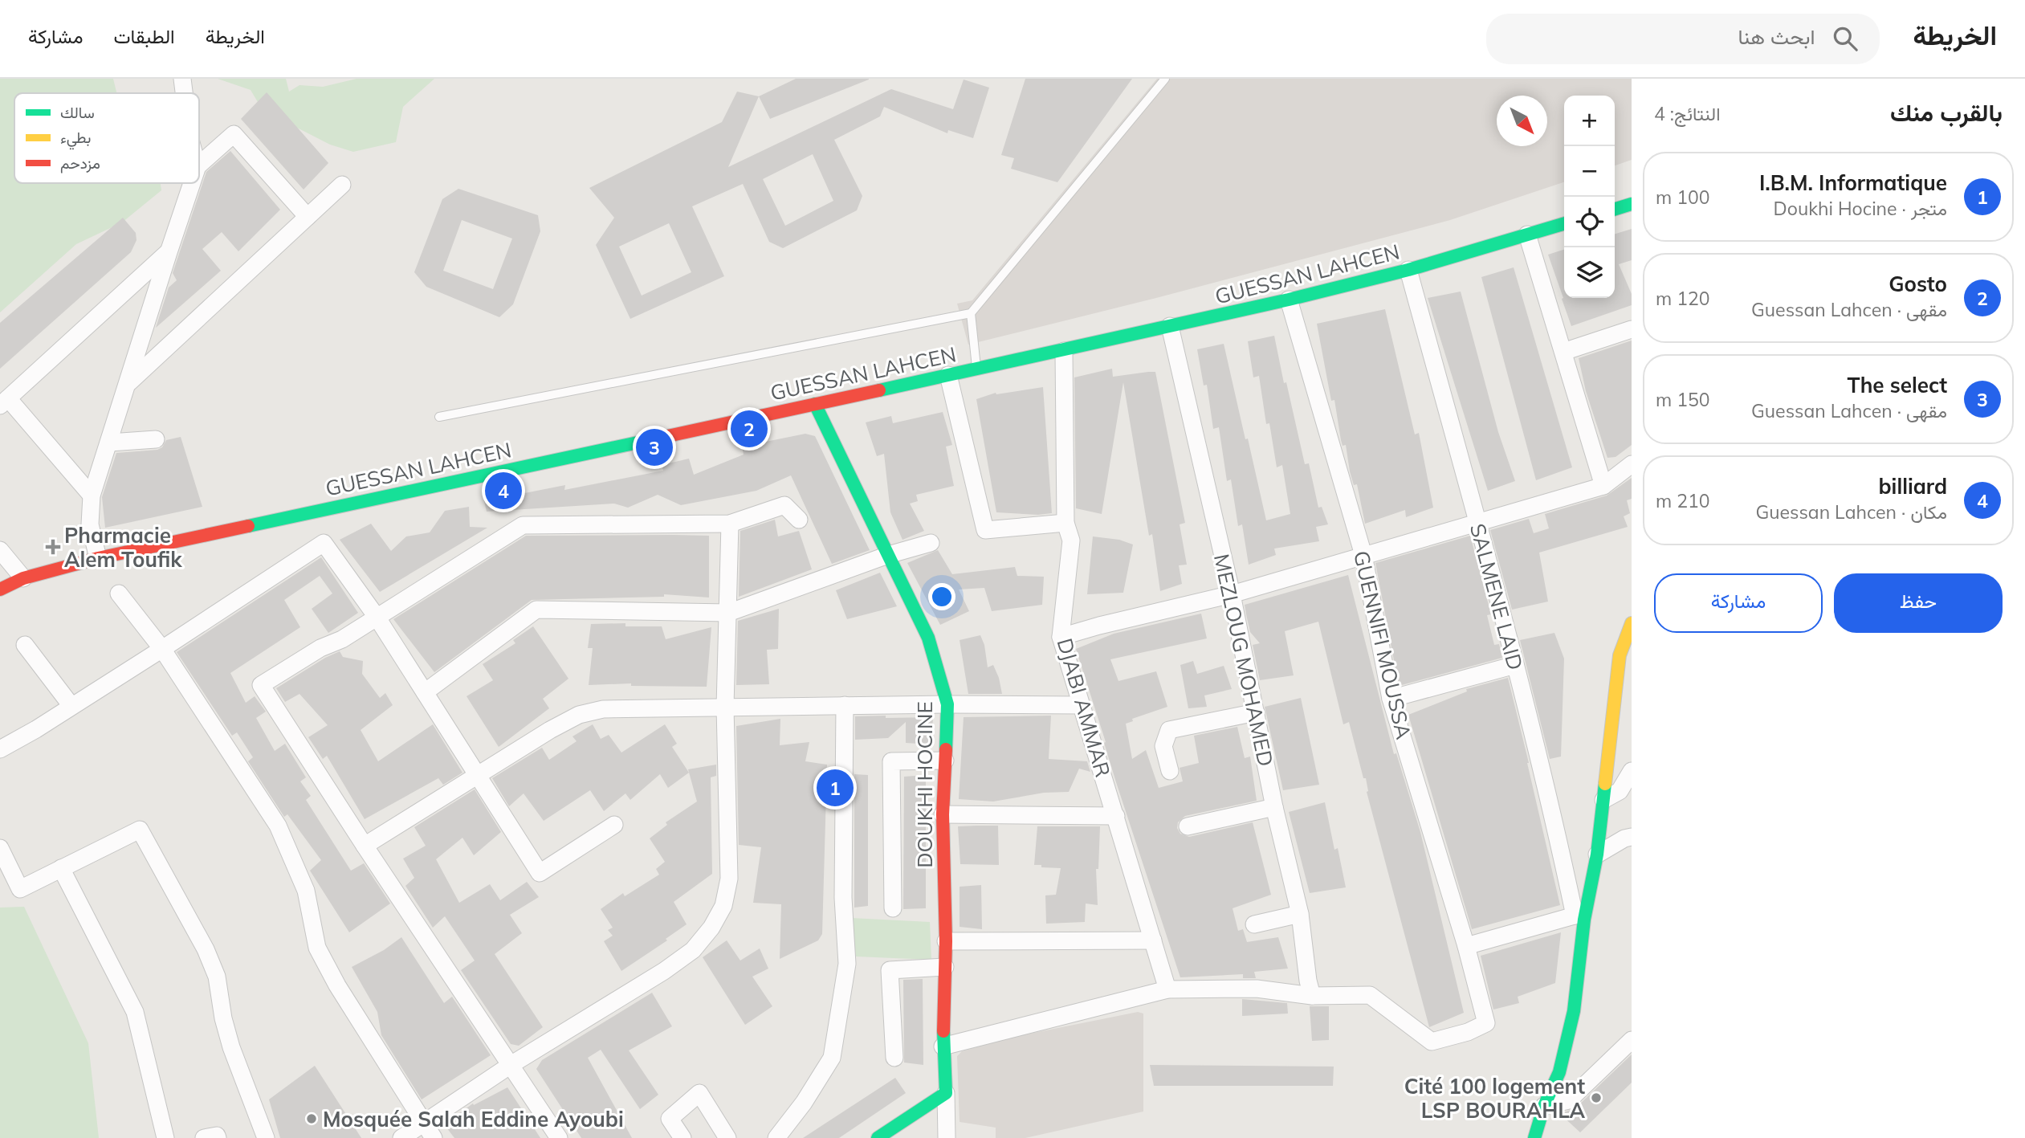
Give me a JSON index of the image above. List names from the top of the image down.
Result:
{
  "streets": {
    "main road": ["GUESSAN LAHCEN", "DOUKHI HOCINE"],
    "street": [
      "SALMENE LAID",
      "GUENNIFI MOUSSA",
      "MEZLOUG MOHAMED",
      "DJABI AMMAR"
    ]
  },
  "crossings": [
    ["GUESSAN LAHCEN", "SALMENE LAID"],
    ["GUESSAN LAHCEN", "GUENNIFI MOUSSA"],
    ["GUESSAN LAHCEN", "MEZLOUG MOHAMED"],
    ["GUESSAN LAHCEN", "DJABI AMMAR"],
    ["GUESSAN LAHCEN", "DOUKHI HOCINE"],
    ["GUENNIFI MOUSSA", "MEZLOUG MOHAMED"]
  ],
  "places": {
    "health": ["Pharmacie Alem Toufik"],
    "other": ["Cité 100 logement LSP BOURAHLA", "Mosquée Salah Eddine Ayoubi"]
  },
  "legend": ["سالك", "بطيء", "مزدحم"],
  "north": "bottom right",
  "page": {
    "header": "الخريطة",
    "search": "ابحث هنا",
    "nav": ["الخريطة", "الطبقات", "مشاركة"],
    "heading": ["بالقرب منك", "النتائج: 4"],
    "map_buttons": ["+", "−"],
    "list": [
      {
        "mark": "1",
        "name": "I.B.M. Informatique",
        "note": "متجر · Doukhi Hocine",
        "value": "100 m"
      },
      {
        "mark": "2",
        "name": "Gosto",
        "note": "مقهى · Guessan Lahcen",
        "value": "120 m"
      },
      {
        "mark": "3",
        "name": "The select",
        "note": "مقهى · Guessan Lahcen",
        "value": "150 m"
      },
      {
        "mark": "4",
        "name": "billiard",
        "note": "مكان · Guessan Lahcen",
        "value": "210 m"
      }
    ],
    "pins": [
      "2",
      "3",
      "4",
      "1"
    ],
    "buttons": ["حفظ", "مشاركة"]
  }
}
